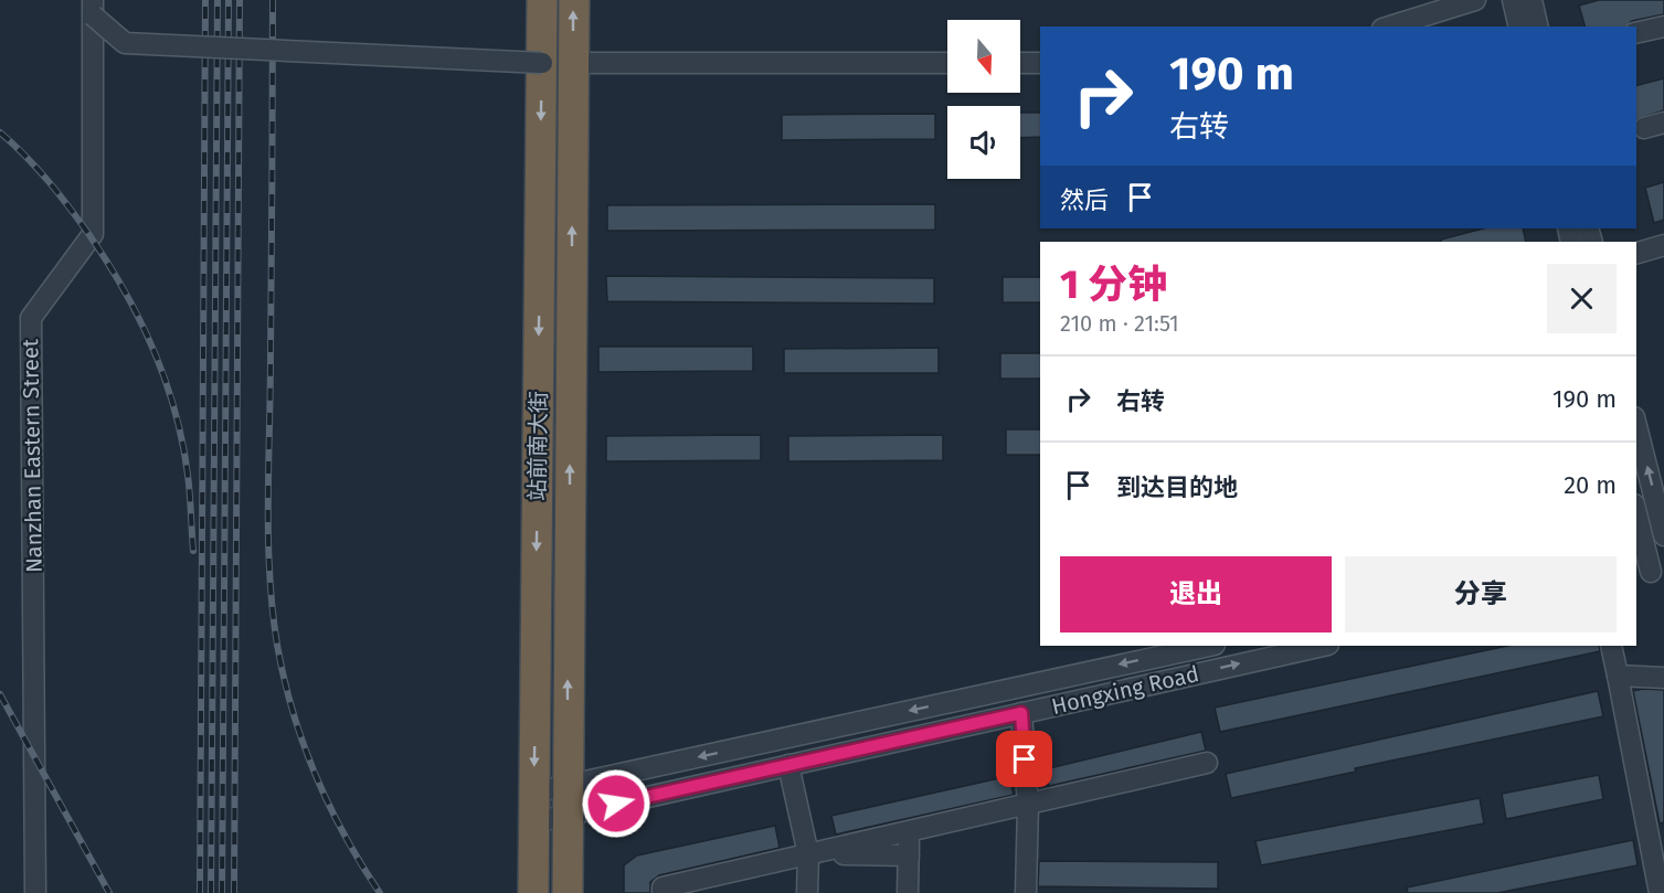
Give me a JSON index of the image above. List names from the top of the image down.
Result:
{
  "streets": {
    "highway": ["站前南大街"],
    "street": ["Nanzhan Eastern Street", "Hongxing Road"]
  },
  "crossings": [
    ["站前南大街", "Hongxing Road"]
  ],
  "north": "bottom",
  "page": {
    "turn": ["190 m", "右转"],
    "then": "然后",
    "heading": ["1 分钟", "210 m · 21:51"],
    "list": [
      {
        "name": "右转",
        "value": "190 m"
      },
      {
        "name": "到达目的地",
        "value": "20 m"
      }
    ],
    "buttons": ["退出", "分享"]
  }
}
